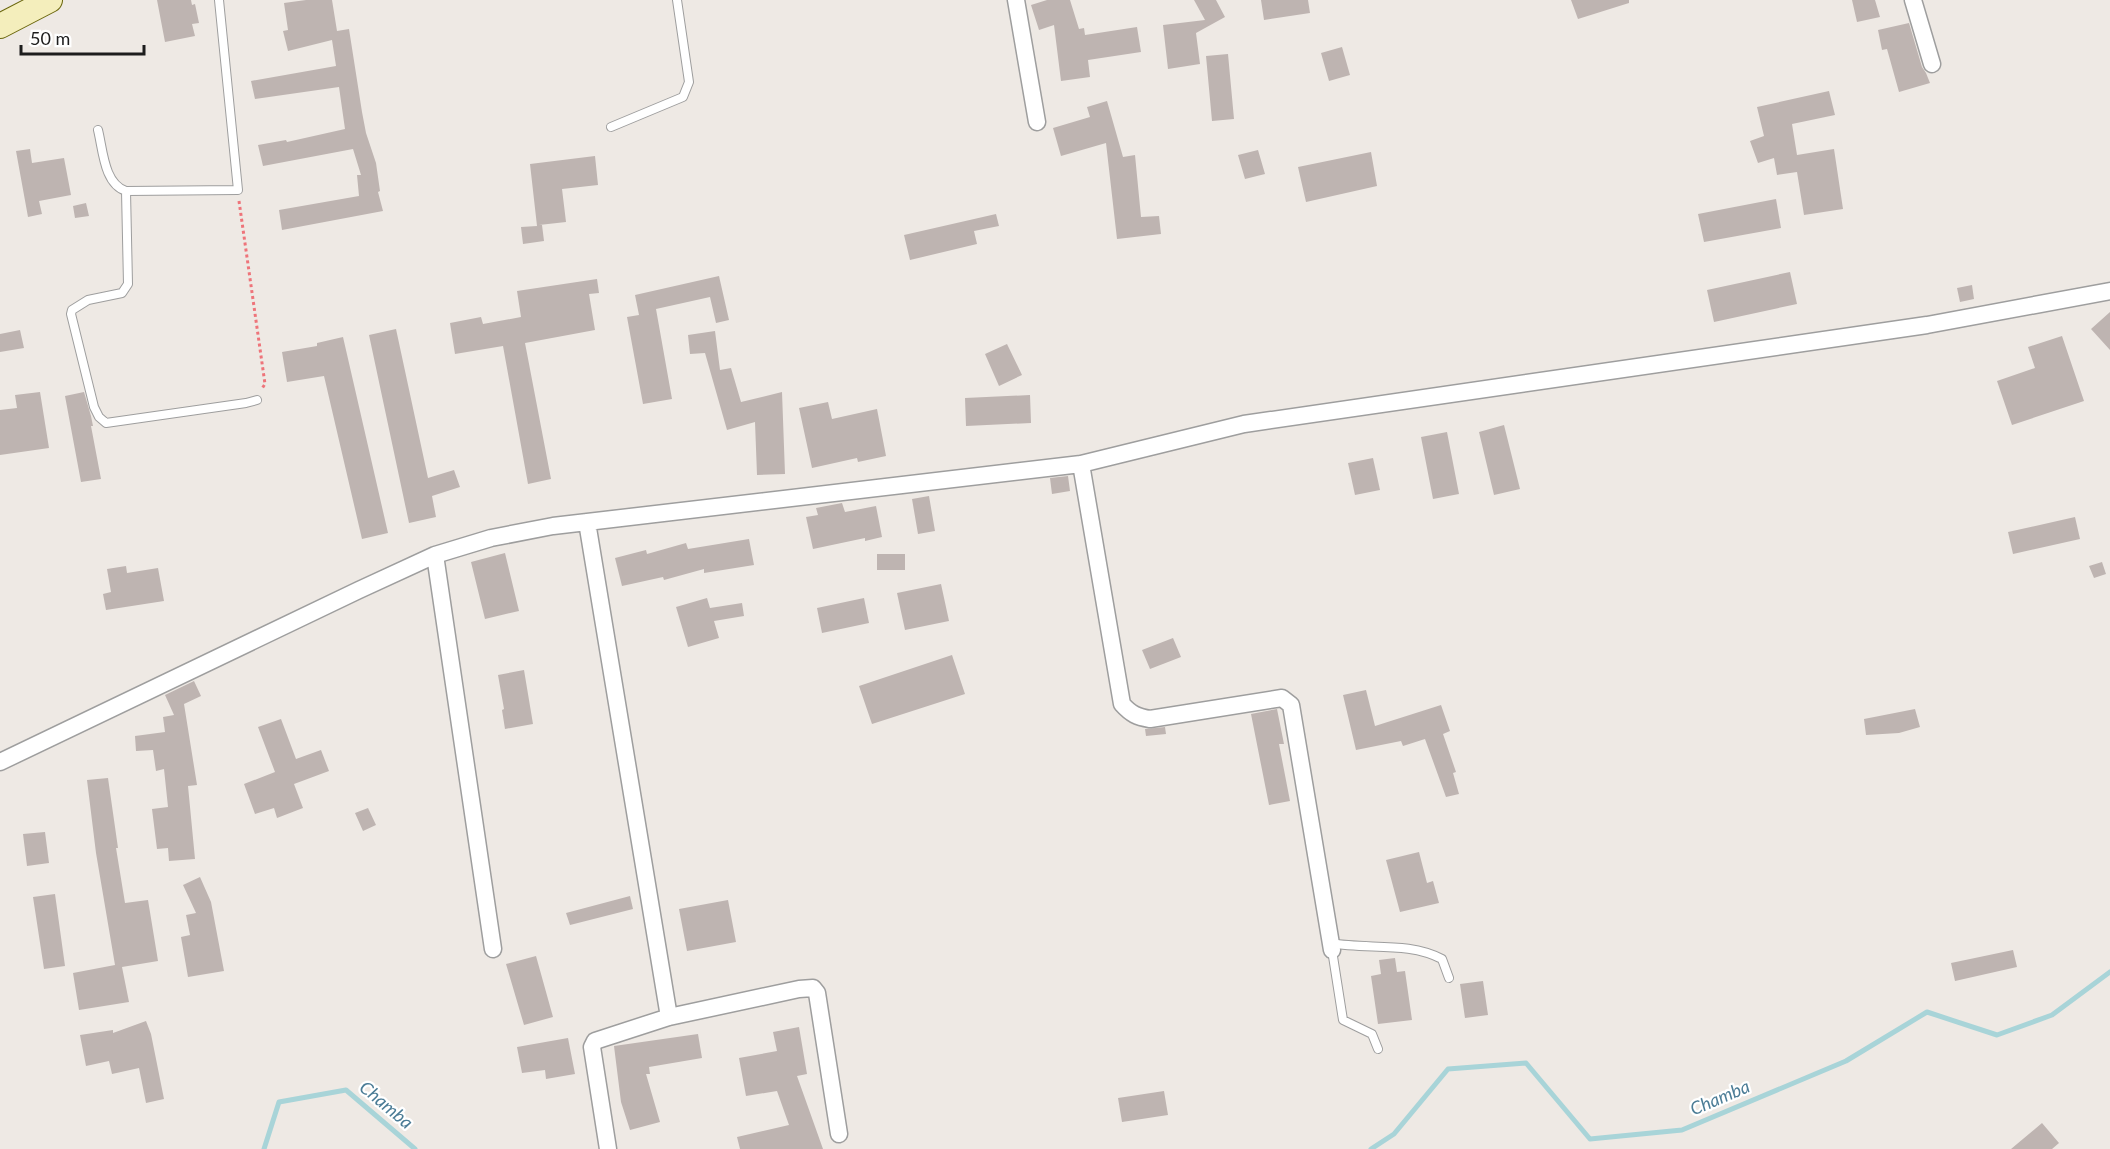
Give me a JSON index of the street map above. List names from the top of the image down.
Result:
{
  "water": ["Chamba"],
  "scale_bar": "50 m"
}
